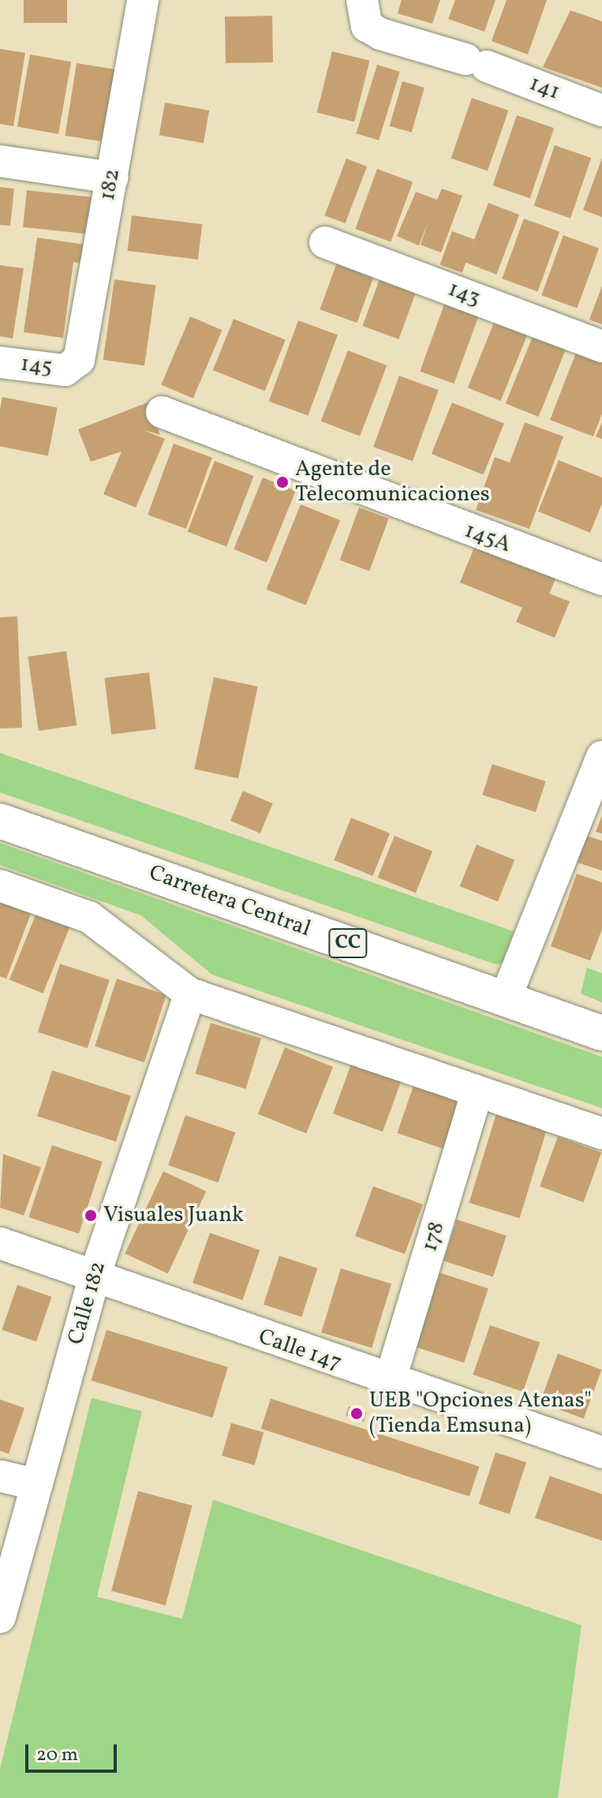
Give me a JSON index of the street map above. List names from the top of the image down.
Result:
{
  "streets": {
    "main road": ["Carretera Central", "CC"],
    "street": [
      "141",
      "182",
      "143",
      "145",
      "145A",
      "178",
      "Calle 182",
      "Calle 147"
    ]
  },
  "crossings": [
    ["182", "145"],
    ["178", "Calle 147"],
    ["Calle 182", "Calle 147"]
  ],
  "places": ["Agente de Telecomunicaciones", "Visuales Juank", "UEB \"Opciones Atenas\" (Tienda Emsuna)"],
  "scale_bar": "20 m"
}
